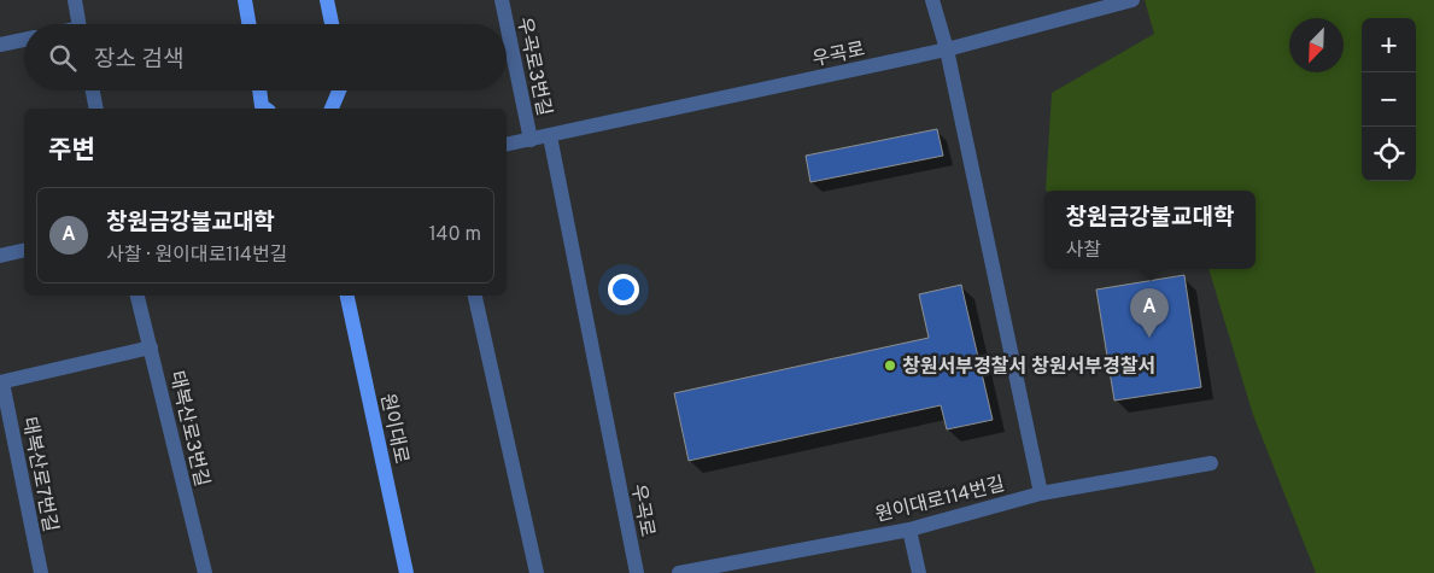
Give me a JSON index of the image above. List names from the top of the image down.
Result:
{
  "streets": {
    "main road": ["원이대로"],
    "street": [
      "우곡로",
      "우곡로3번길",
      "태복산로3번길",
      "태복산로7번길",
      "원이대로114번길"
    ]
  },
  "crossings": [
    ["우곡로", "우곡로3번길"]
  ],
  "places": ["창원서부경찰서 창원서부경찰서"],
  "north": "bottom left",
  "page": {
    "map_buttons": ["+", "−"],
    "search": "장소 검색",
    "heading": "주변",
    "list": [
      {
        "mark": "A",
        "name": "창원금강불교대학",
        "note": "사찰 · 원이대로114번길",
        "value": "140 m"
      }
    ],
    "popup": ["창원금강불교대학", "사찰"],
    "pins": "A"
  }
}
